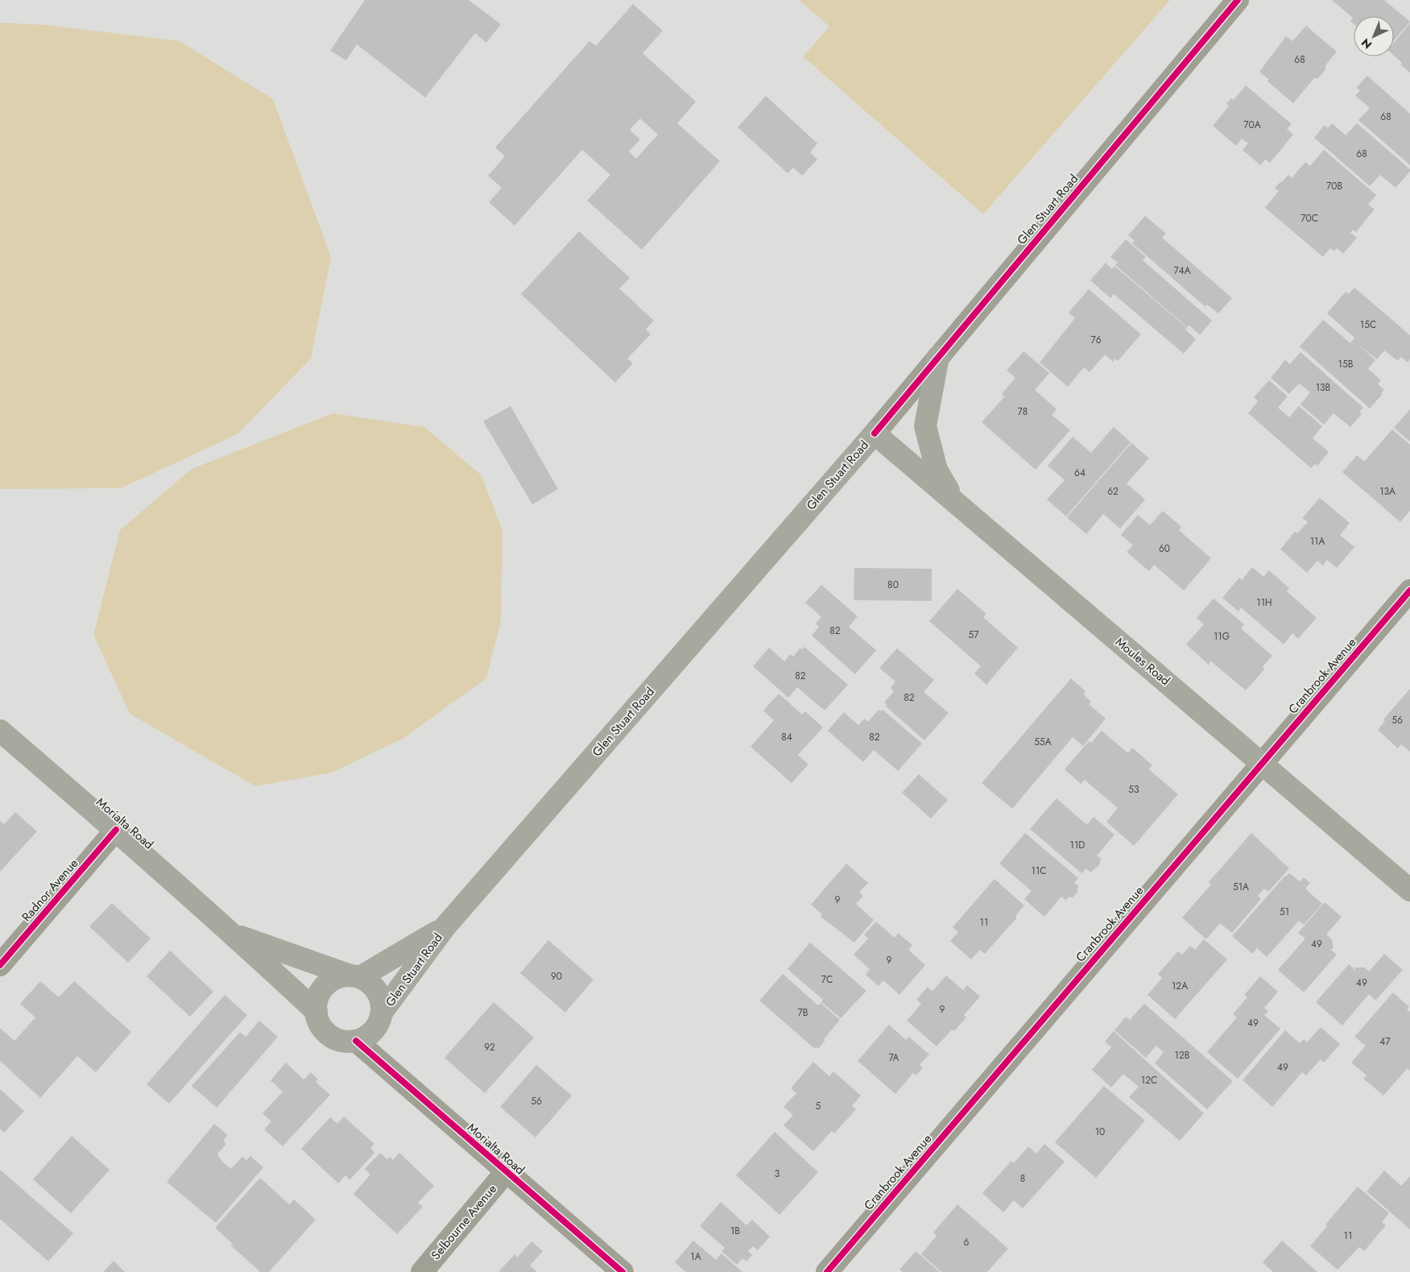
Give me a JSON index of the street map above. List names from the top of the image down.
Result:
{
  "streets": {
    "main road": ["Glen Stuart Road", "Moules Road", "Morialta Road"],
    "street": ["Cranbrook Avenue", "Radnor Avenue", "Selbourne Avenue"]
  },
  "crossings": [
    ["Glen Stuart Road", "Moules Road"],
    ["Glen Stuart Road", "Morialta Road"],
    ["Moules Road", "Cranbrook Avenue"],
    ["Morialta Road", "Radnor Avenue"],
    ["Morialta Road", "Selbourne Avenue"]
  ],
  "house_numbers": [
    "68",
    "68",
    "70A",
    "68",
    "70B",
    "70C",
    "74A",
    "15C",
    "76",
    "15B",
    "13B",
    "78",
    "64",
    "62",
    "13A",
    "11A",
    "60",
    "80",
    "11H",
    "82",
    "57",
    "11G",
    "82",
    "82",
    "56",
    "84",
    "82",
    "55A",
    "53",
    "11D",
    "11C",
    "51A",
    "9",
    "51",
    "11",
    "49",
    "9",
    "90",
    "7C",
    "49",
    "12A",
    "9",
    "7B",
    "49",
    "47",
    "92",
    "12B",
    "7A",
    "49",
    "12C",
    "56",
    "5",
    "10",
    "3",
    "8",
    "1B",
    "11",
    "6",
    "1A"
  ],
  "north": "bottom left"
}
